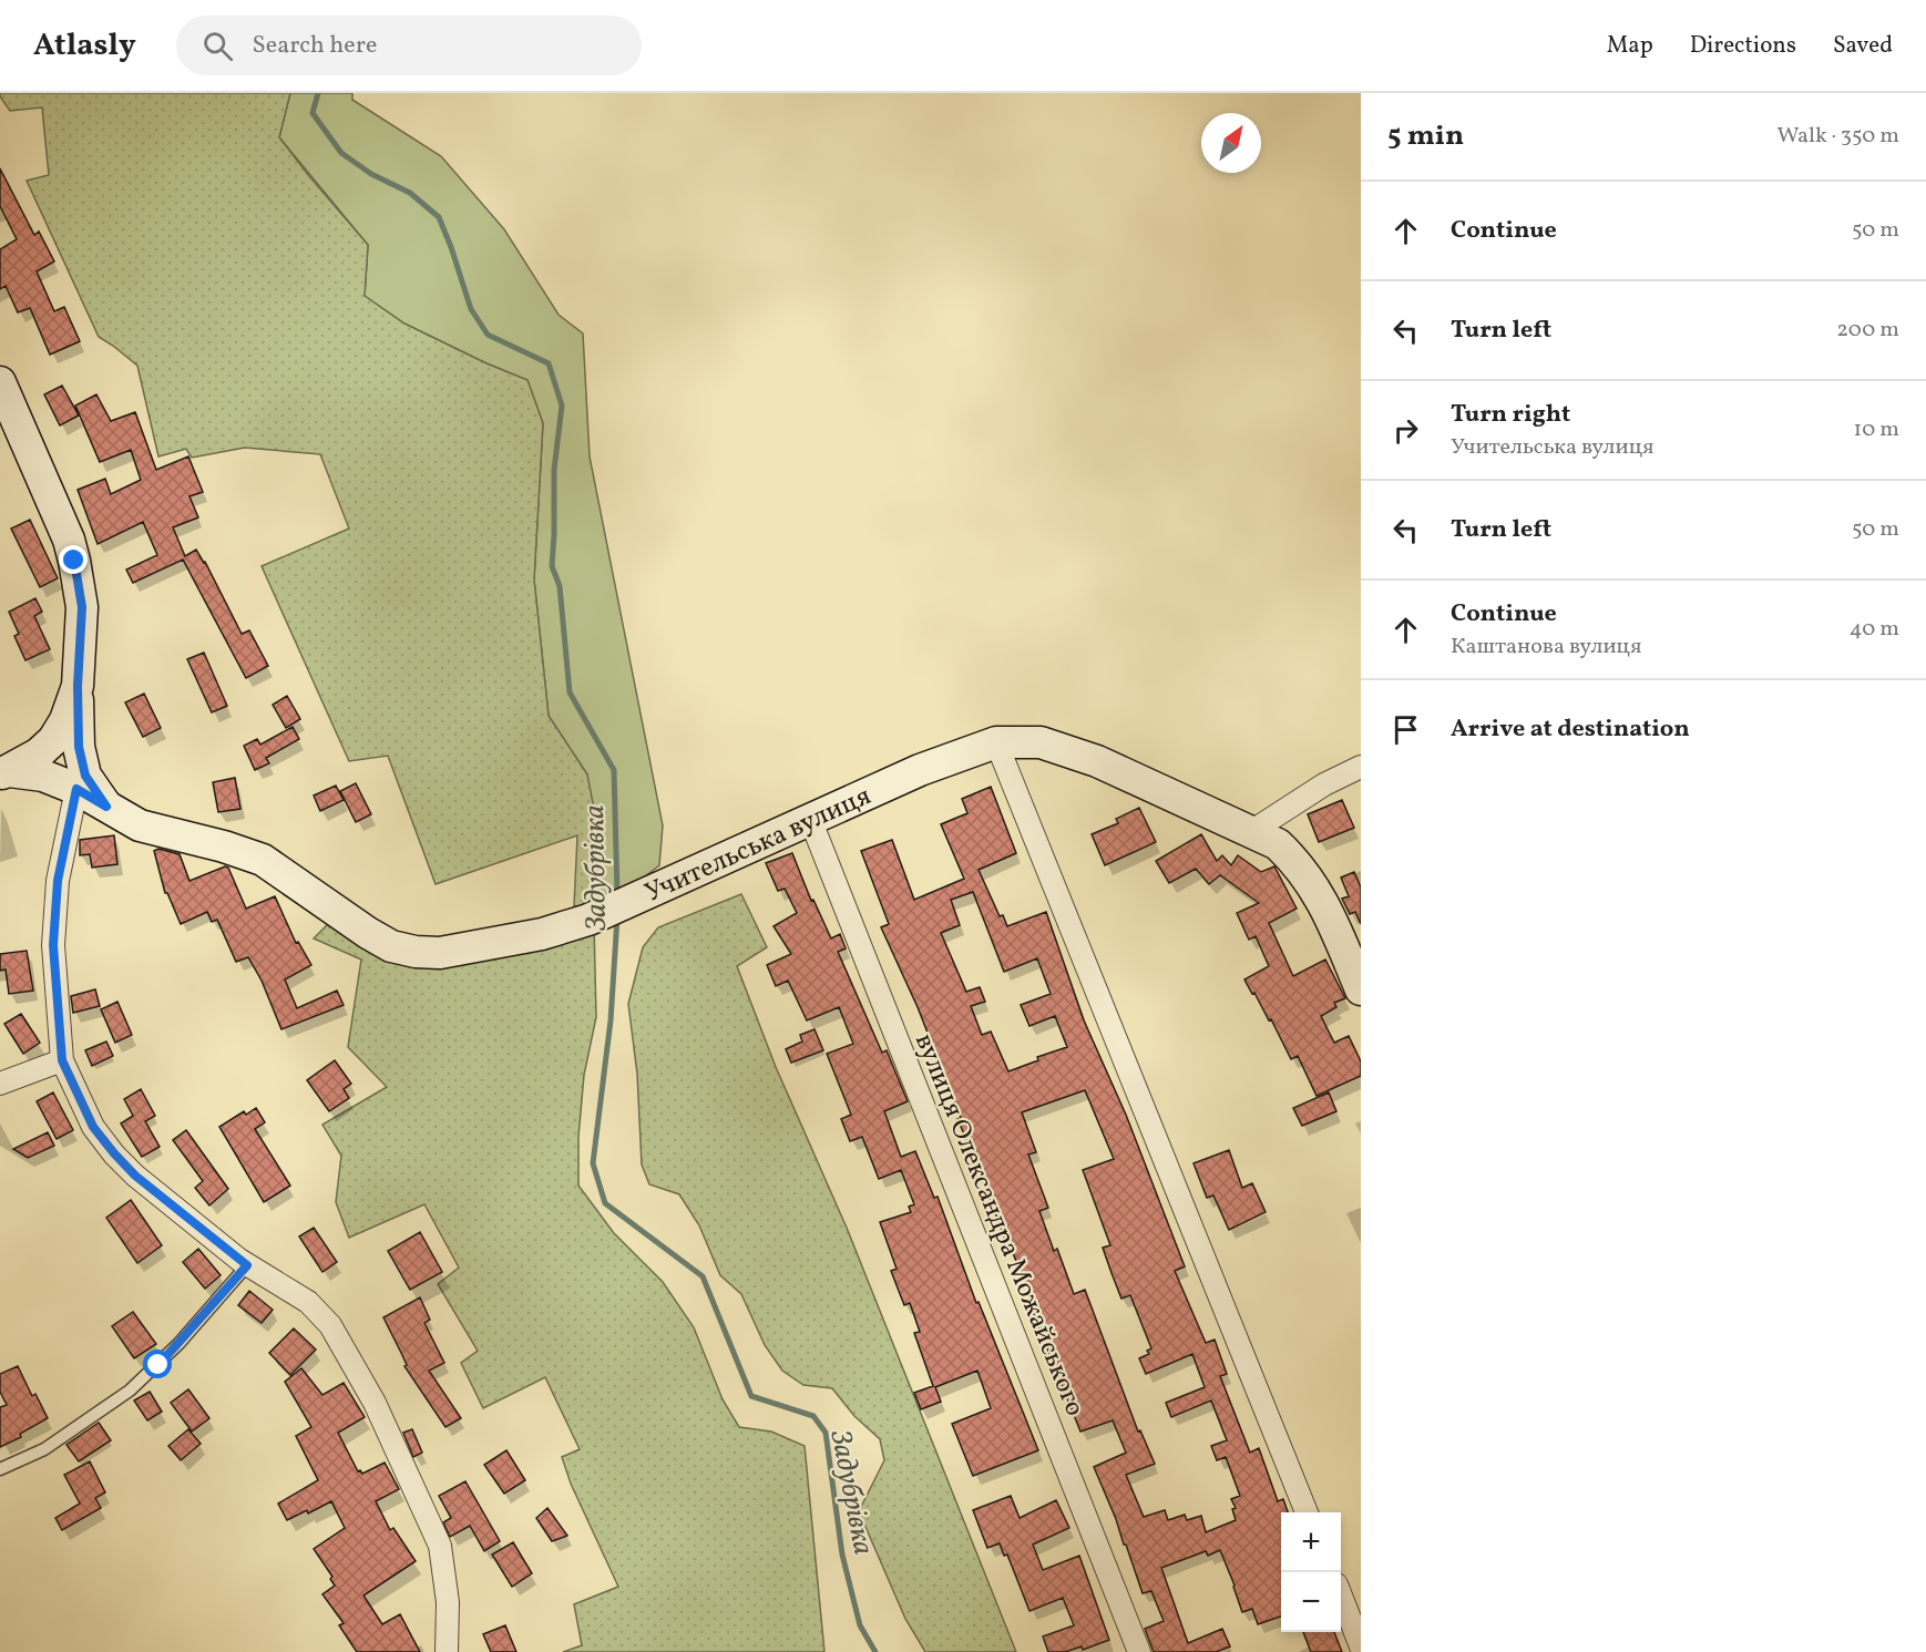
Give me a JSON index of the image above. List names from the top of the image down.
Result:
{
  "streets": {
    "main road": ["Учительська вулиця"],
    "street": ["вулиця Олександра Можайського"]
  },
  "crossings": [
    ["Учительська вулиця", "вулиця Олександра Можайського"]
  ],
  "water": ["Задубрівка"],
  "north": "top right",
  "page": {
    "header": "Atlasly",
    "search": "Search here",
    "nav": ["Map", "Directions", "Saved"],
    "heading": ["5 min", "Walk · 350 m"],
    "list": [
      ["Continue", "50 m"],
      ["Turn left", "200 m"],
      ["Turn right", "Учительська вулиця", "10 m"],
      ["Turn left", "50 m"],
      ["Continue", "Каштанова вулиця", "40 m"],
      "Arrive at destination"
    ],
    "map_buttons": ["+", "−"]
  }
}
